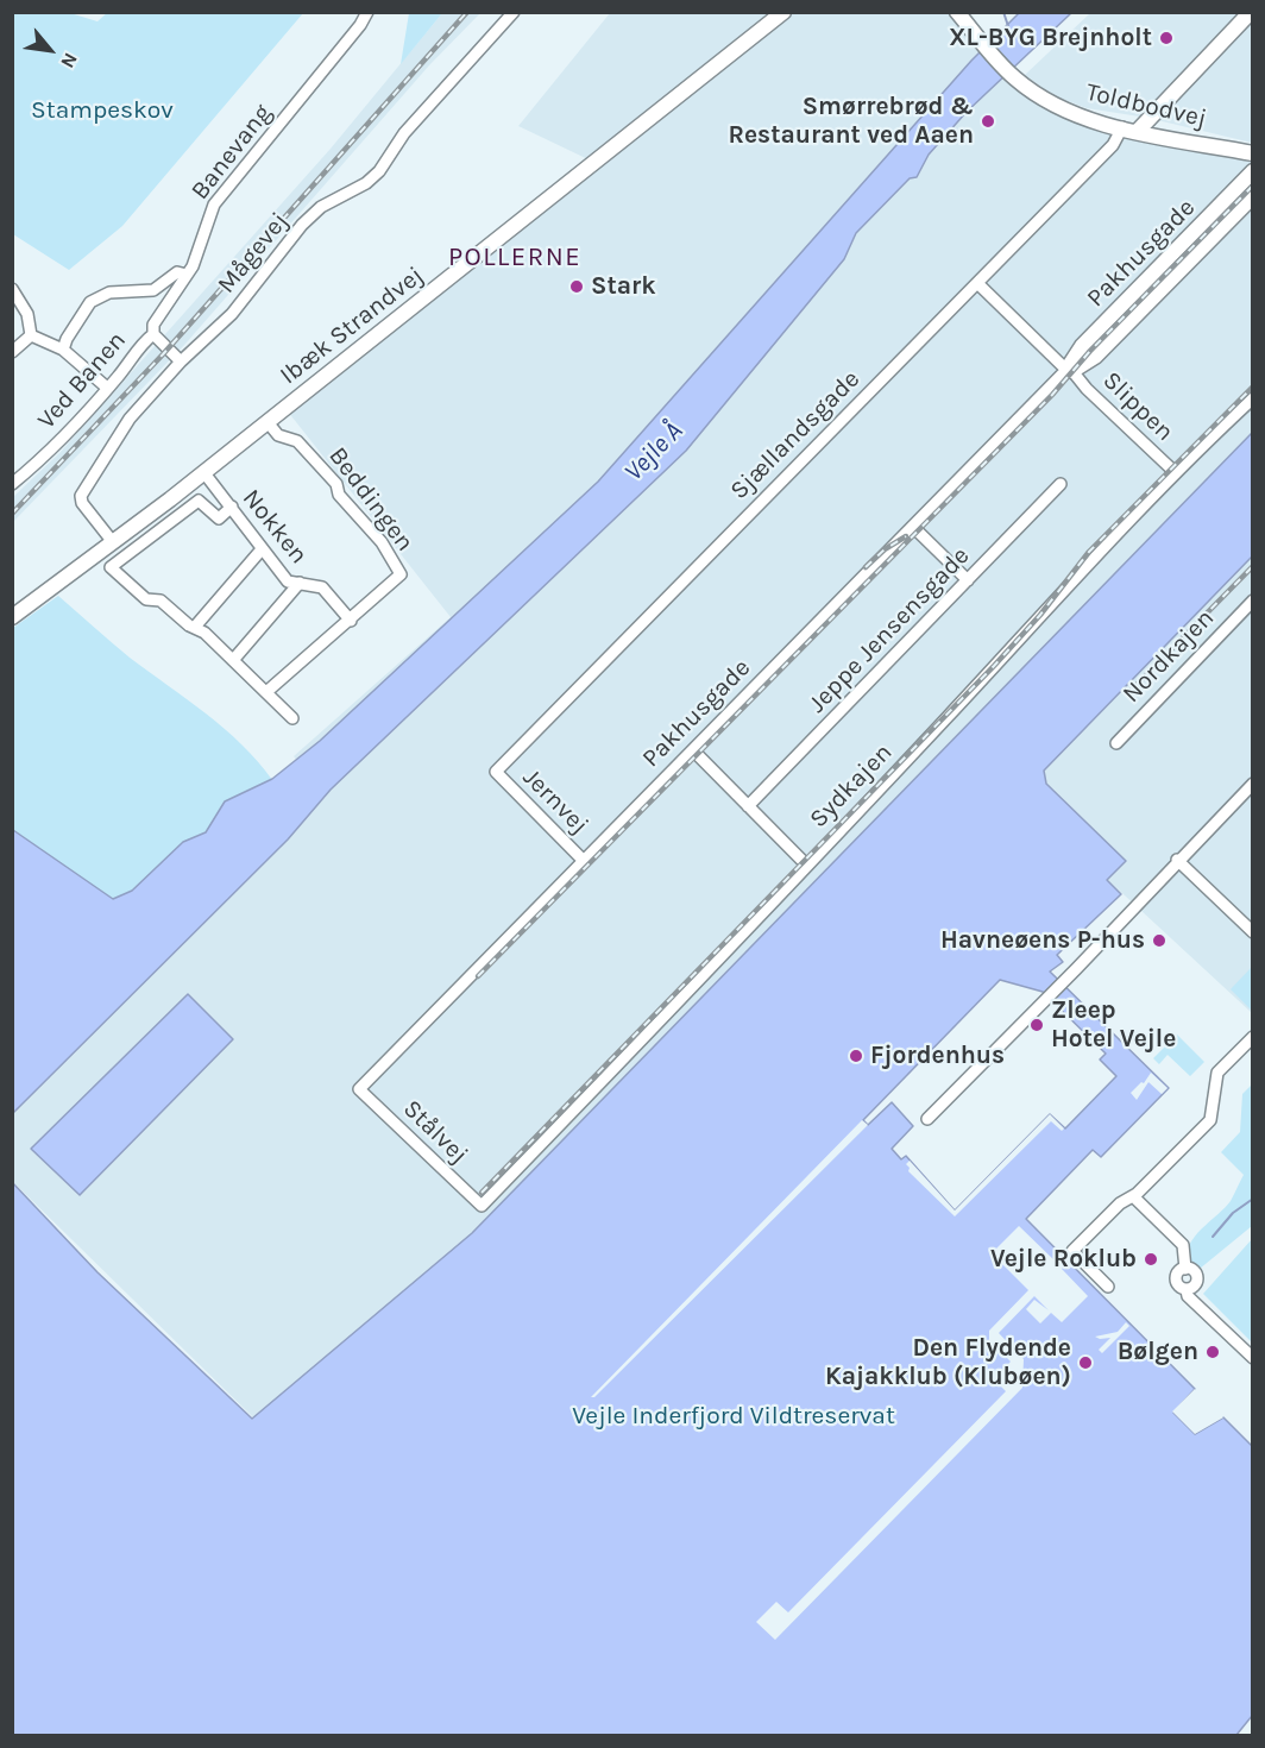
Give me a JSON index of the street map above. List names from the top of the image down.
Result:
{
  "streets": {
    "street": [
      "Toldbodvej",
      "Banevang",
      "Mågevej",
      "Pakhusgade",
      "Ibæk Strandvej",
      "Ved Banen",
      "Slippen",
      "Sjællandsgade",
      "Beddingen",
      "Nokken",
      "Jeppe Jensensgade",
      "Nordkajen",
      "Sydkajen",
      "Jernvej",
      "Stålvej"
    ]
  },
  "crossings": [
    ["Toldbodvej", "Sjællandsgade"],
    ["Banevang", "Ved Banen"],
    ["Mågevej", "Ibæk Strandvej"],
    ["Pakhusgade", "Slippen"],
    ["Pakhusgade", "Jernvej"],
    ["Pakhusgade", "Stålvej"],
    ["Ibæk Strandvej", "Beddingen"],
    ["Ibæk Strandvej", "Nokken"],
    ["Slippen", "Sjællandsgade"],
    ["Slippen", "Sydkajen"],
    ["Sjællandsgade", "Jernvej"],
    ["Beddingen", "Nokken"],
    ["Sydkajen", "Stålvej"]
  ],
  "districts": ["POLLERNE"],
  "water": ["Vejle Å"],
  "parks": ["Stampeskov", "Vejle Inderfjord Vildtreservat"],
  "places": [
    "XL-BYG Brejnholt",
    "Smørrebrød & Restaurant ved Aaen",
    "Stark",
    "Havneøens P-hus",
    "Zleep Hotel Vejle",
    "Fjordenhus",
    "Vejle Roklub",
    "Bølgen",
    "Den Flydende Kajakklub (Klubøen)"
  ],
  "north": "bottom right"
}
